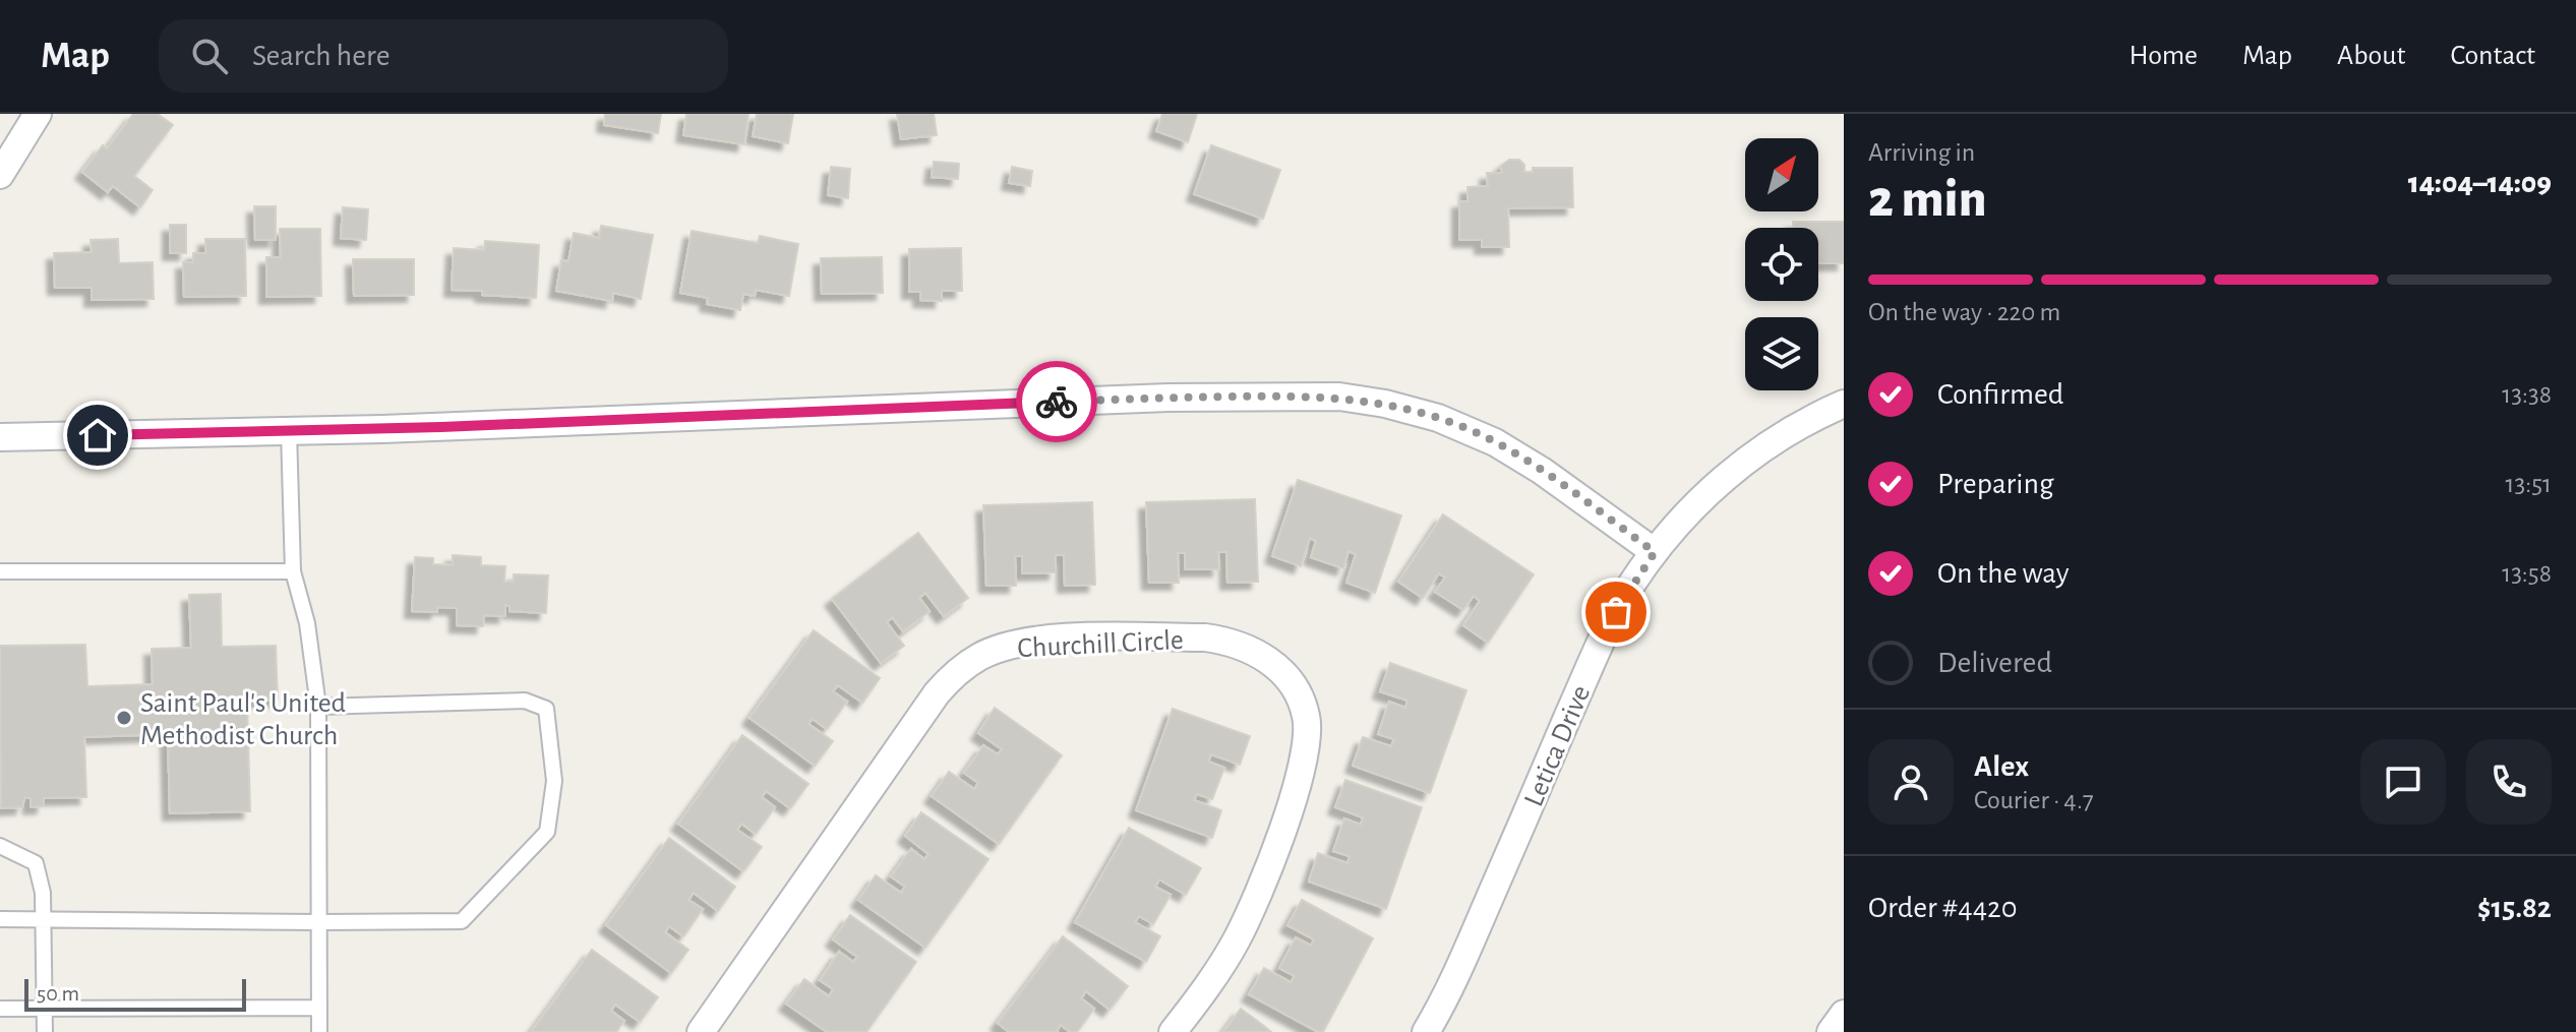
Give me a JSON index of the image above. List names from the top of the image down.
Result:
{
  "streets": {
    "street": ["Churchill Circle", "Letica Drive"]
  },
  "places": ["Saint Paul's United Methodist Church"],
  "scale_bar": "50 m",
  "north": "top right",
  "page": {
    "header": "Map",
    "search": "Search here",
    "nav": [
      "Home",
      "Map",
      "About",
      "Contact"
    ],
    "heading": ["2 min", "Arriving in", "14:04–14:09"],
    "panel": [
      "Alex",
      "Courier · 4.7",
      "Order #4420",
      "$15.82"
    ],
    "bar": "On the way · 220 m",
    "list": [
      ["Confirmed", "13:38"],
      ["Preparing", "13:51"],
      ["On the way", "13:58"],
      "Delivered"
    ],
    "scale": "50 m"
  }
}
